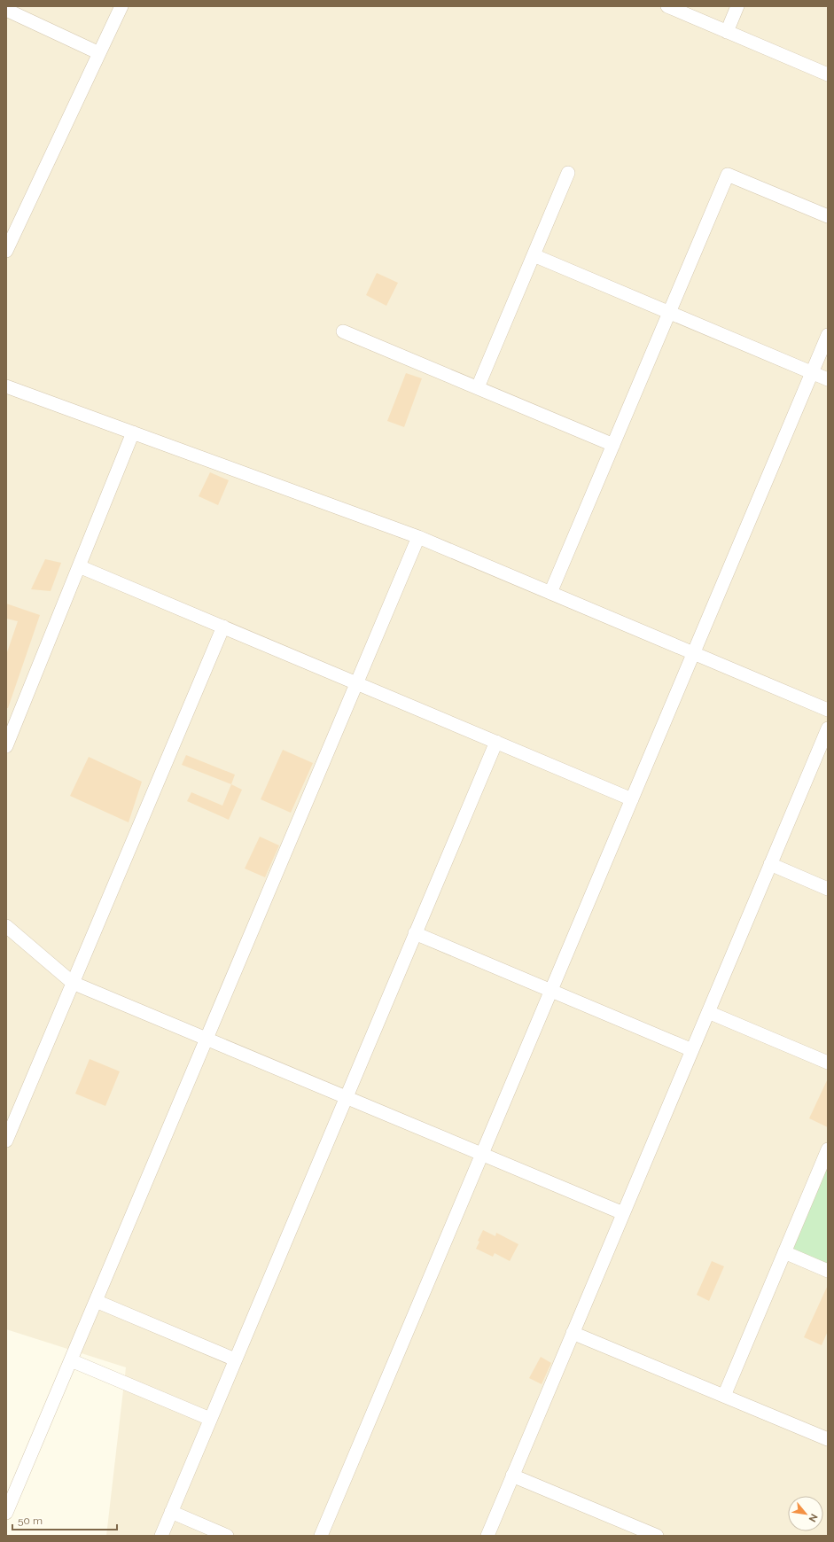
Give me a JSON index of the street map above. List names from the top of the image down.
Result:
{
  "scale_bar": "50 m",
  "north": "bottom right"
}
